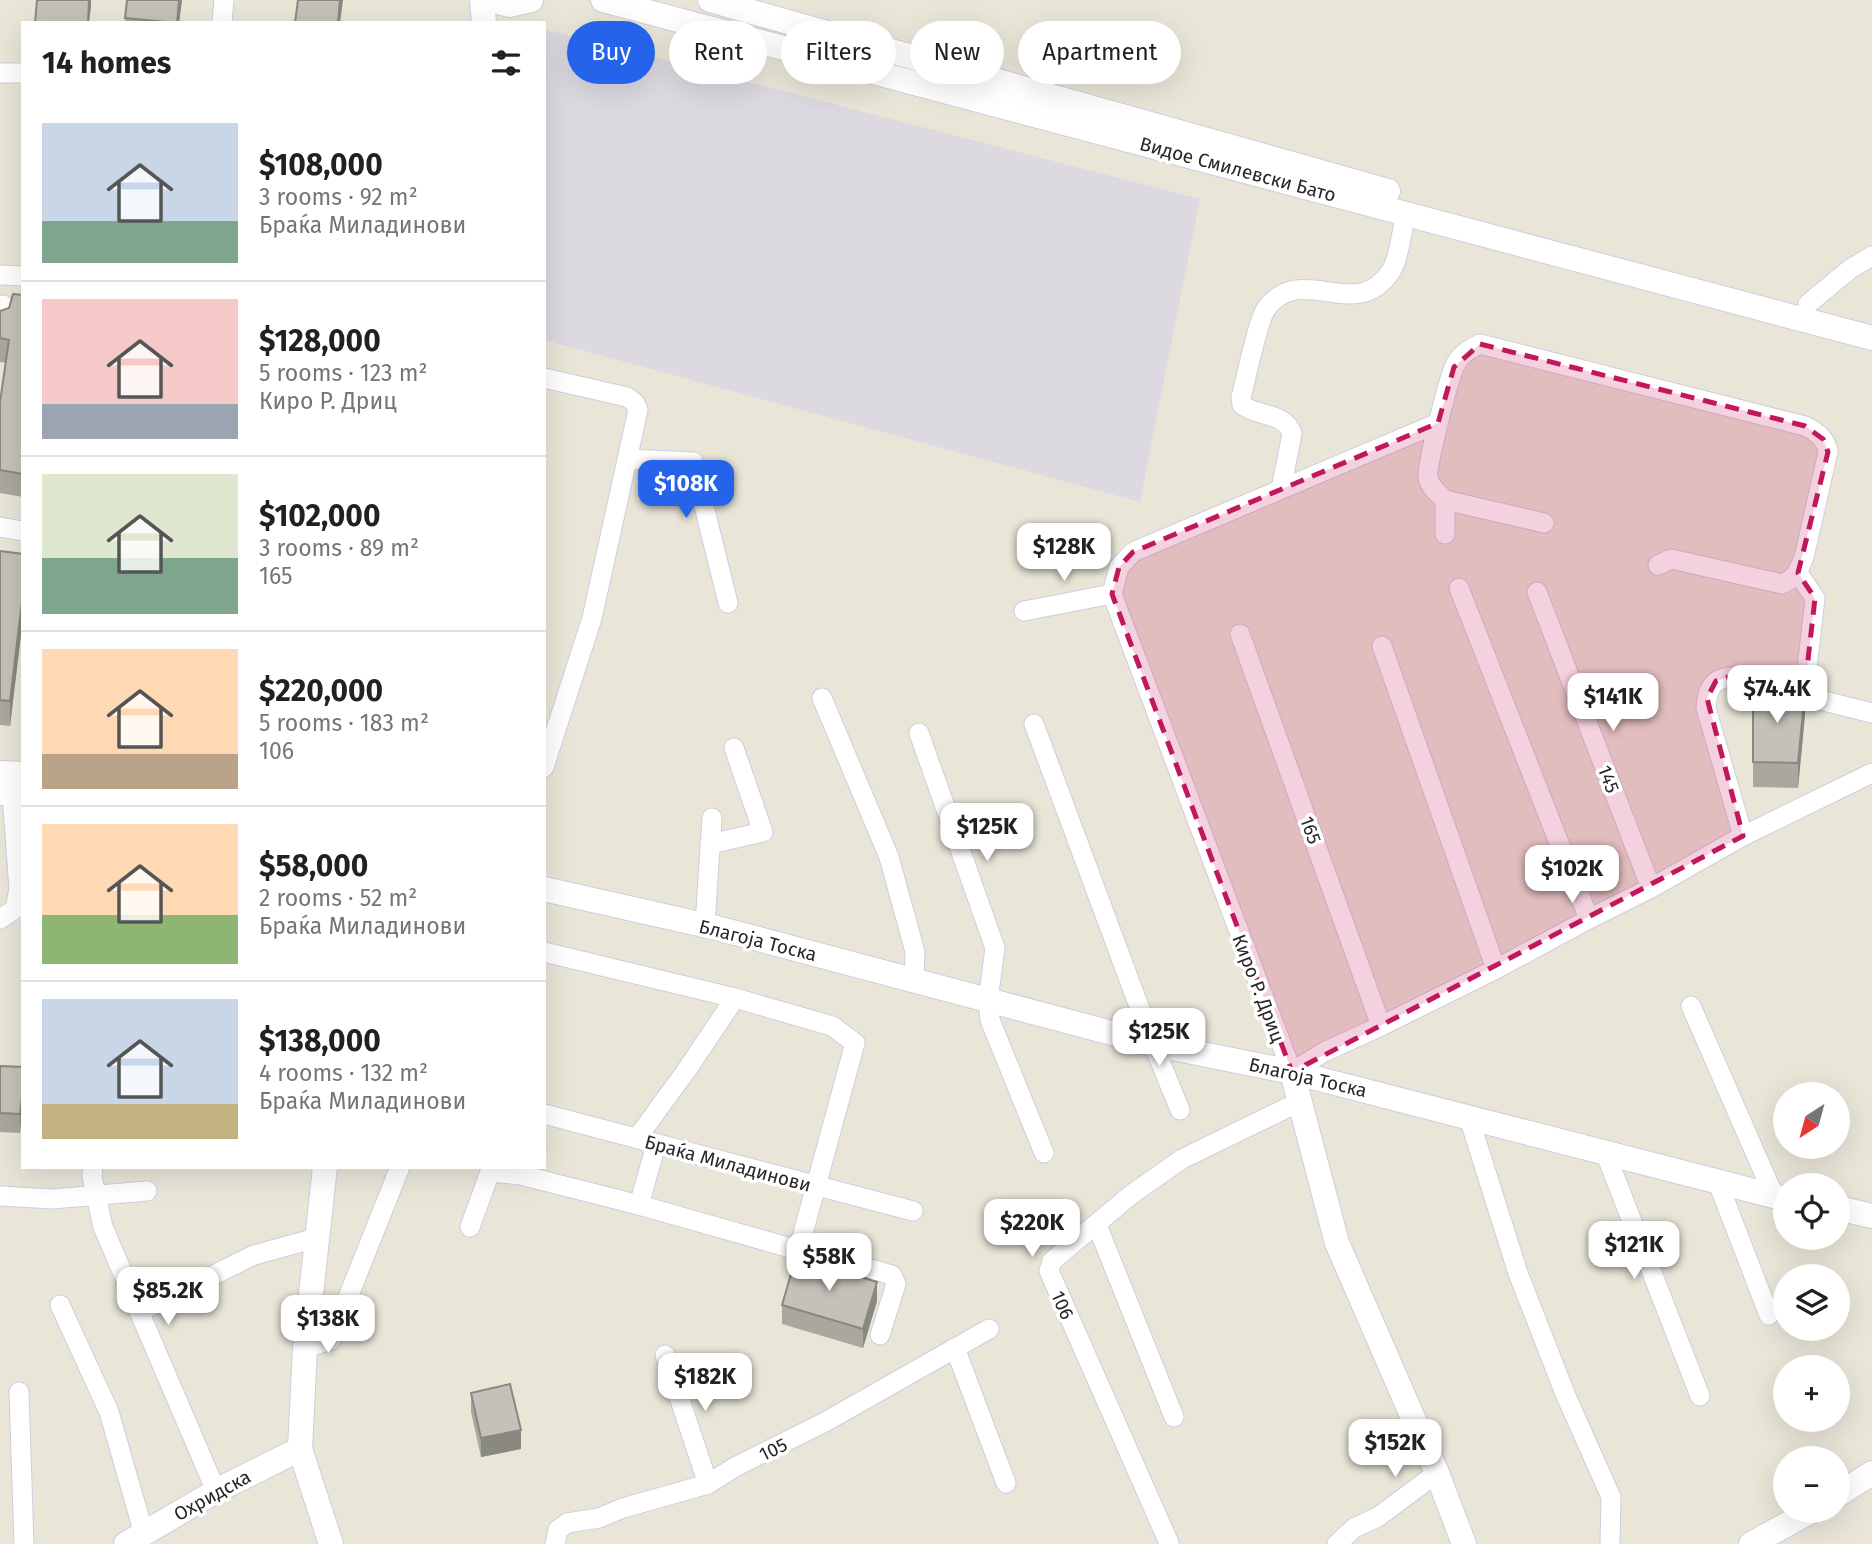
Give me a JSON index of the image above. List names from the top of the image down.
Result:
{
  "streets": {
    "street": [
      "Видое Смилевски Бато",
      "145",
      "165",
      "Благоја Тоска",
      "Киро Р. Дриц",
      "Браќа Миладинови",
      "106",
      "105",
      "Охридска"
    ]
  },
  "crossings": [
    ["Благоја Тоска", "Киро Р. Дриц"],
    ["Киро Р. Дриц", "106"]
  ],
  "north": "bottom left",
  "page": {
    "chip": [
      "Buy",
      "Rent",
      "Filters",
      "New",
      "Apartment"
    ],
    "heading": "14 homes",
    "list": [
      {
        "name": "$108,000",
        "note": "3 rooms · 92 m² · Браќа Миладинови"
      },
      {
        "name": "$128,000",
        "note": "5 rooms · 123 m² · Киро Р. Дриц"
      },
      {
        "name": "$102,000",
        "note": "3 rooms · 89 m² · 165"
      },
      {
        "name": "$220,000",
        "note": "5 rooms · 183 m² · 106"
      },
      {
        "name": "$58,000",
        "note": "2 rooms · 52 m² · Браќа Миладинови"
      },
      {
        "name": "$138,000",
        "note": "4 rooms · 132 m² · Браќа Миладинови"
      }
    ],
    "price": [
      "$108K",
      "$128K",
      "$74.4K",
      "$141K",
      "$125K",
      "$102K",
      "$125K",
      "$220K",
      "$121K",
      "$58K",
      "$85.2K",
      "$138K",
      "$182K",
      "$152K"
    ],
    "map_buttons": ["+", "−"]
  }
}
